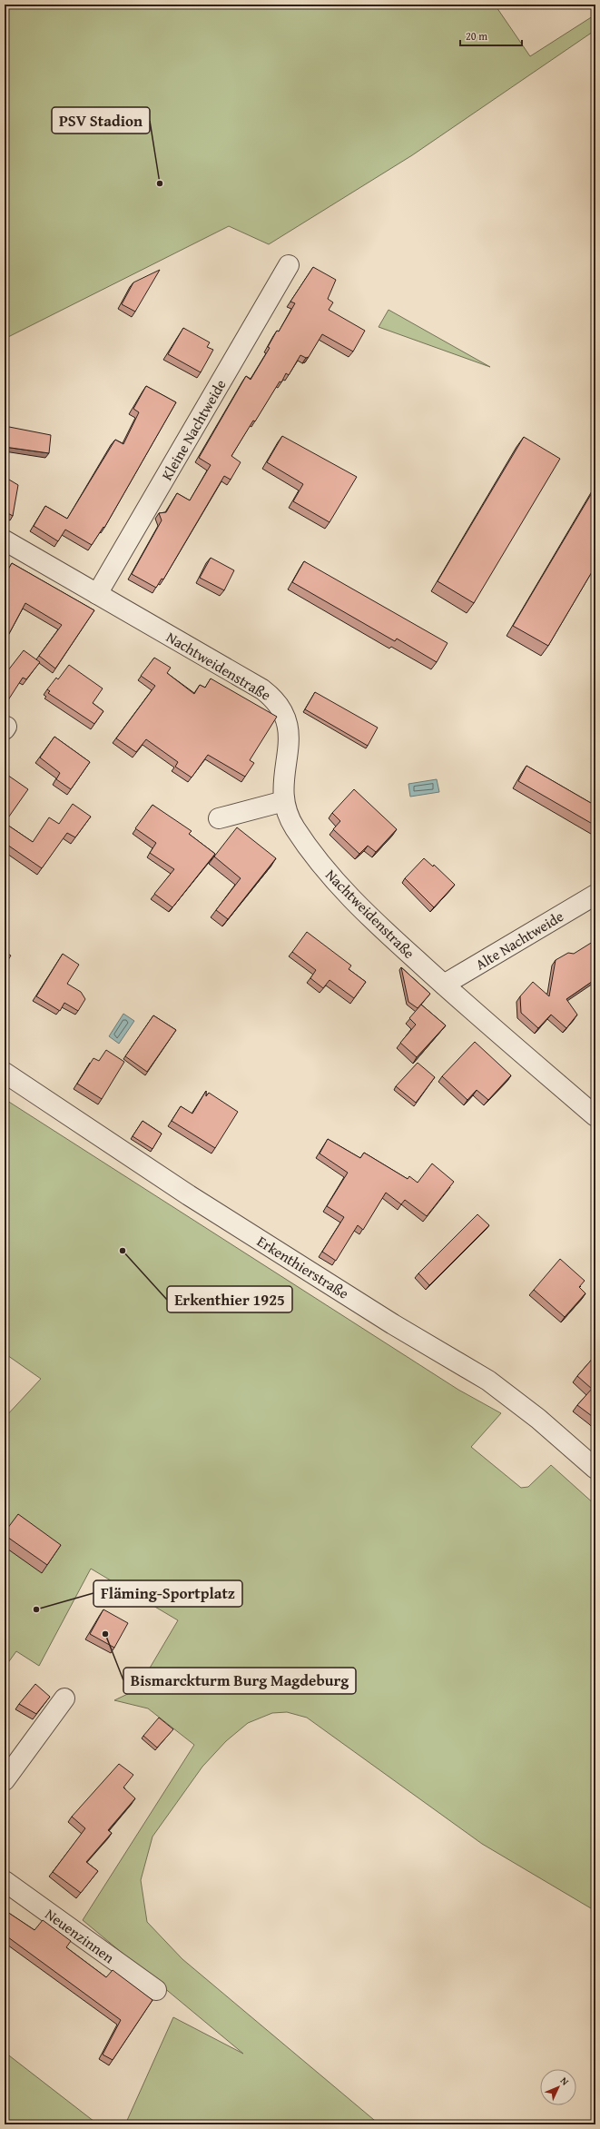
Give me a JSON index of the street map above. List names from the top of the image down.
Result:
{
  "streets": {
    "street": [
      "Kleine Nachtweide",
      "Nachtweidenstraße",
      "Alte Nachtweide",
      "Erkenthierstraße",
      "Neuenzinnen"
    ]
  },
  "crossings": [
    ["Kleine Nachtweide", "Nachtweidenstraße"],
    ["Nachtweidenstraße", "Alte Nachtweide"]
  ],
  "places": [
    "PSV Stadion",
    "Erkenthier 1925",
    "Fläming-Sportplatz",
    "Bismarckturm Burg Magdeburg"
  ],
  "scale_bar": "20 m",
  "north": "top right"
}
